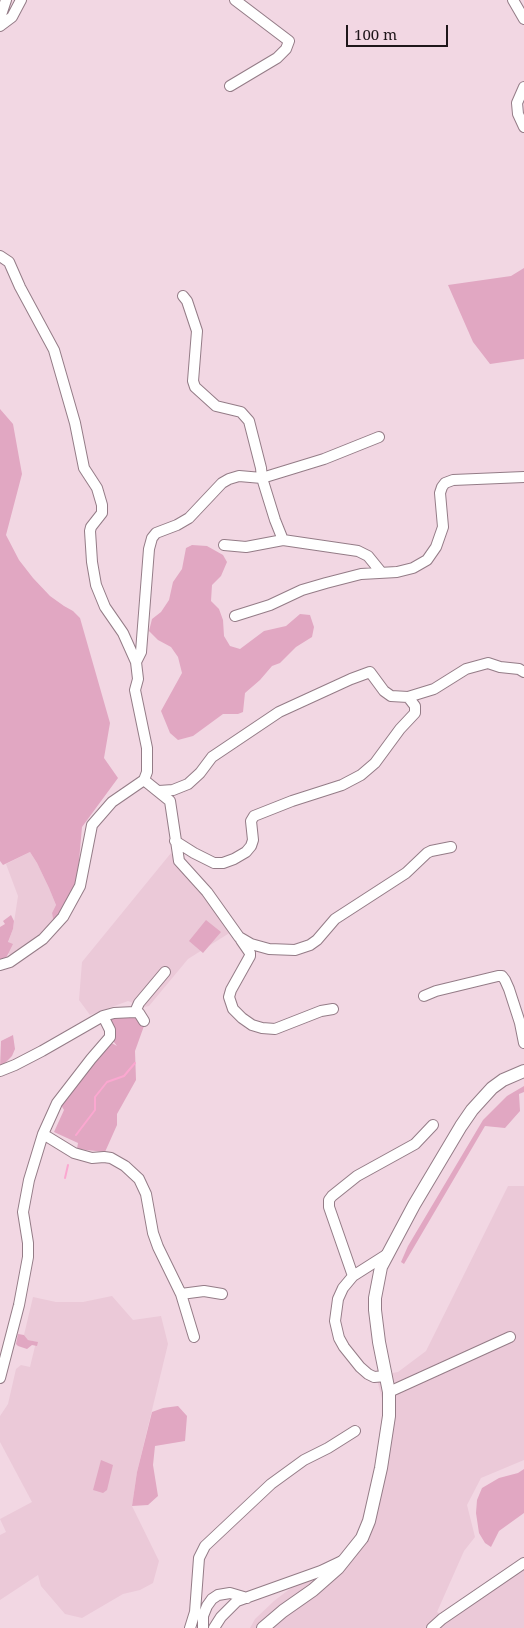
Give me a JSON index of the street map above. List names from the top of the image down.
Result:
{
  "scale_bar": "100 m"
}
